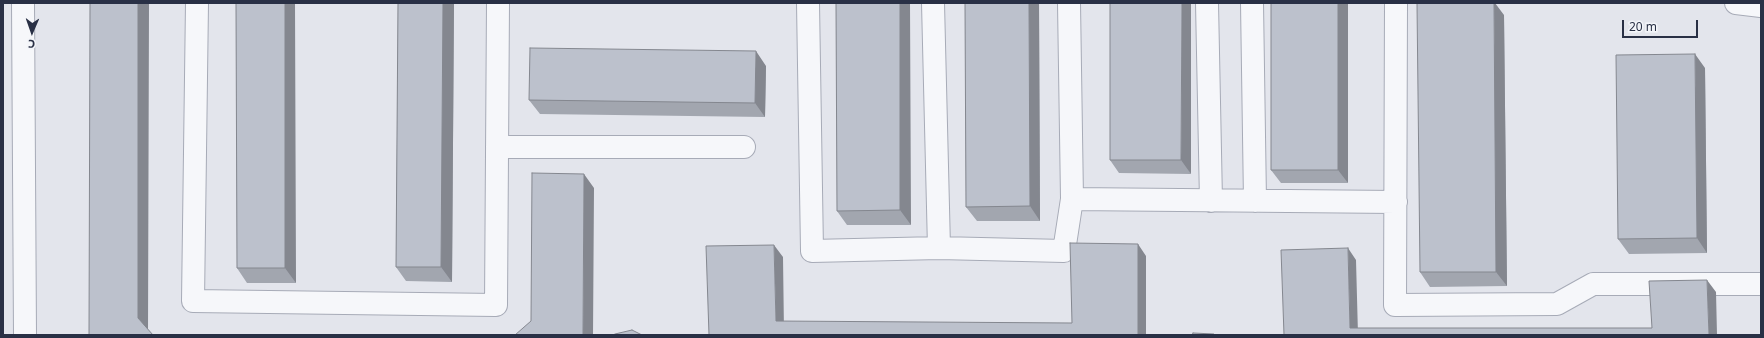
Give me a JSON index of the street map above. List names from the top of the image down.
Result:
{
  "scale_bar": "20 m",
  "north": "bottom"
}
